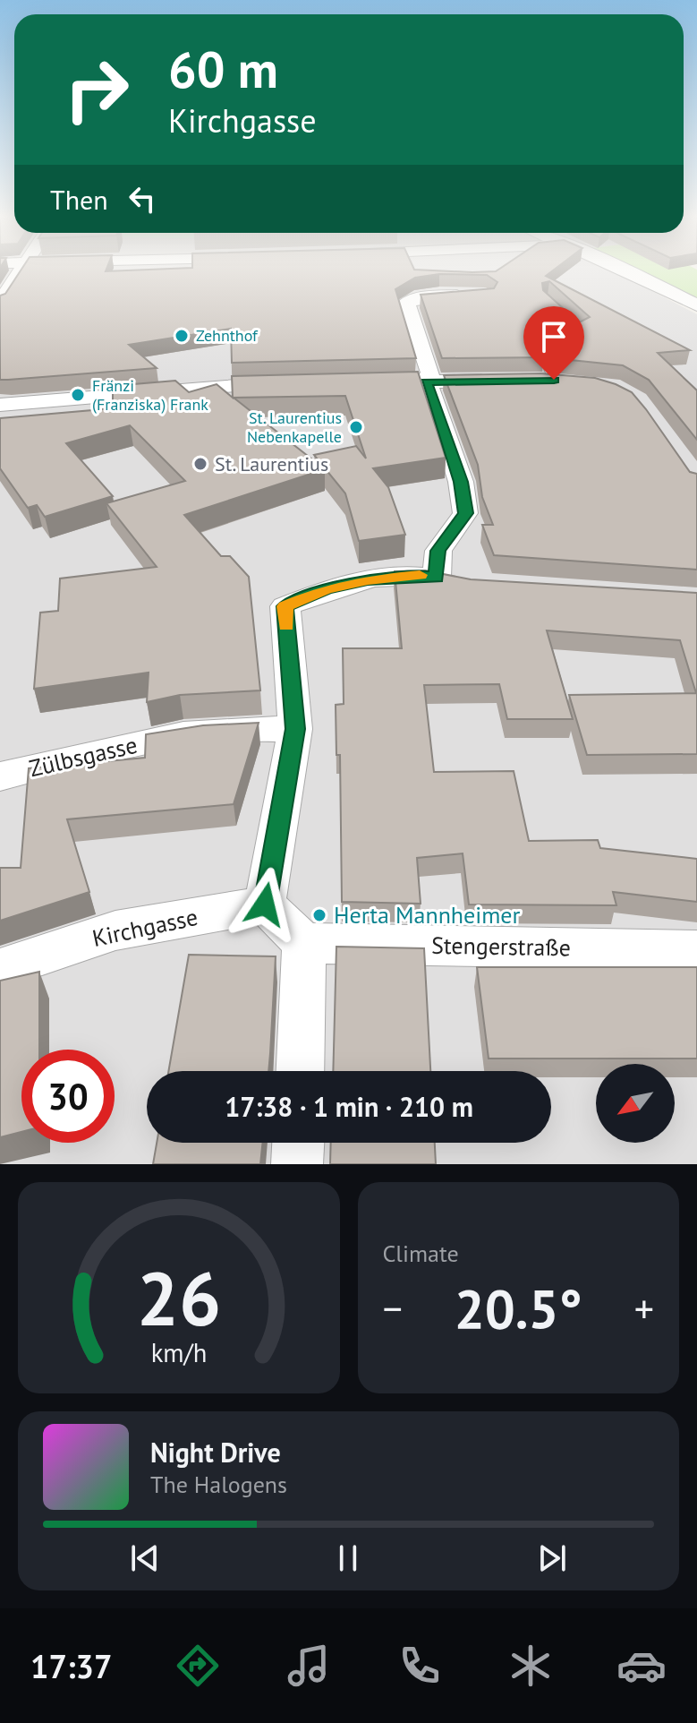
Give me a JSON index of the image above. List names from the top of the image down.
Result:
{
  "streets": {
    "street": ["Zülbsgasse", "Kirchgasse", "Stengerstraße"]
  },
  "places": [
    "Zehnthof",
    "Fränzi (Franziska) Frank",
    "St. Laurentius Nebenkapelle",
    "St. Laurentius",
    "Herta Mannheimer"
  ],
  "north": "bottom left",
  "page": {
    "turn": ["60 m", "Kirchgasse"],
    "then": "Then",
    "limit": "30",
    "trip": "17:38 · 1 min · 210 m",
    "tile": "Climate",
    "heat": ["−", "20.5°", "+"],
    "song": ["Night Drive", "The Halogens"],
    "tabs": "17:37",
    "gauge": ["26", "km/h"]
  }
}
